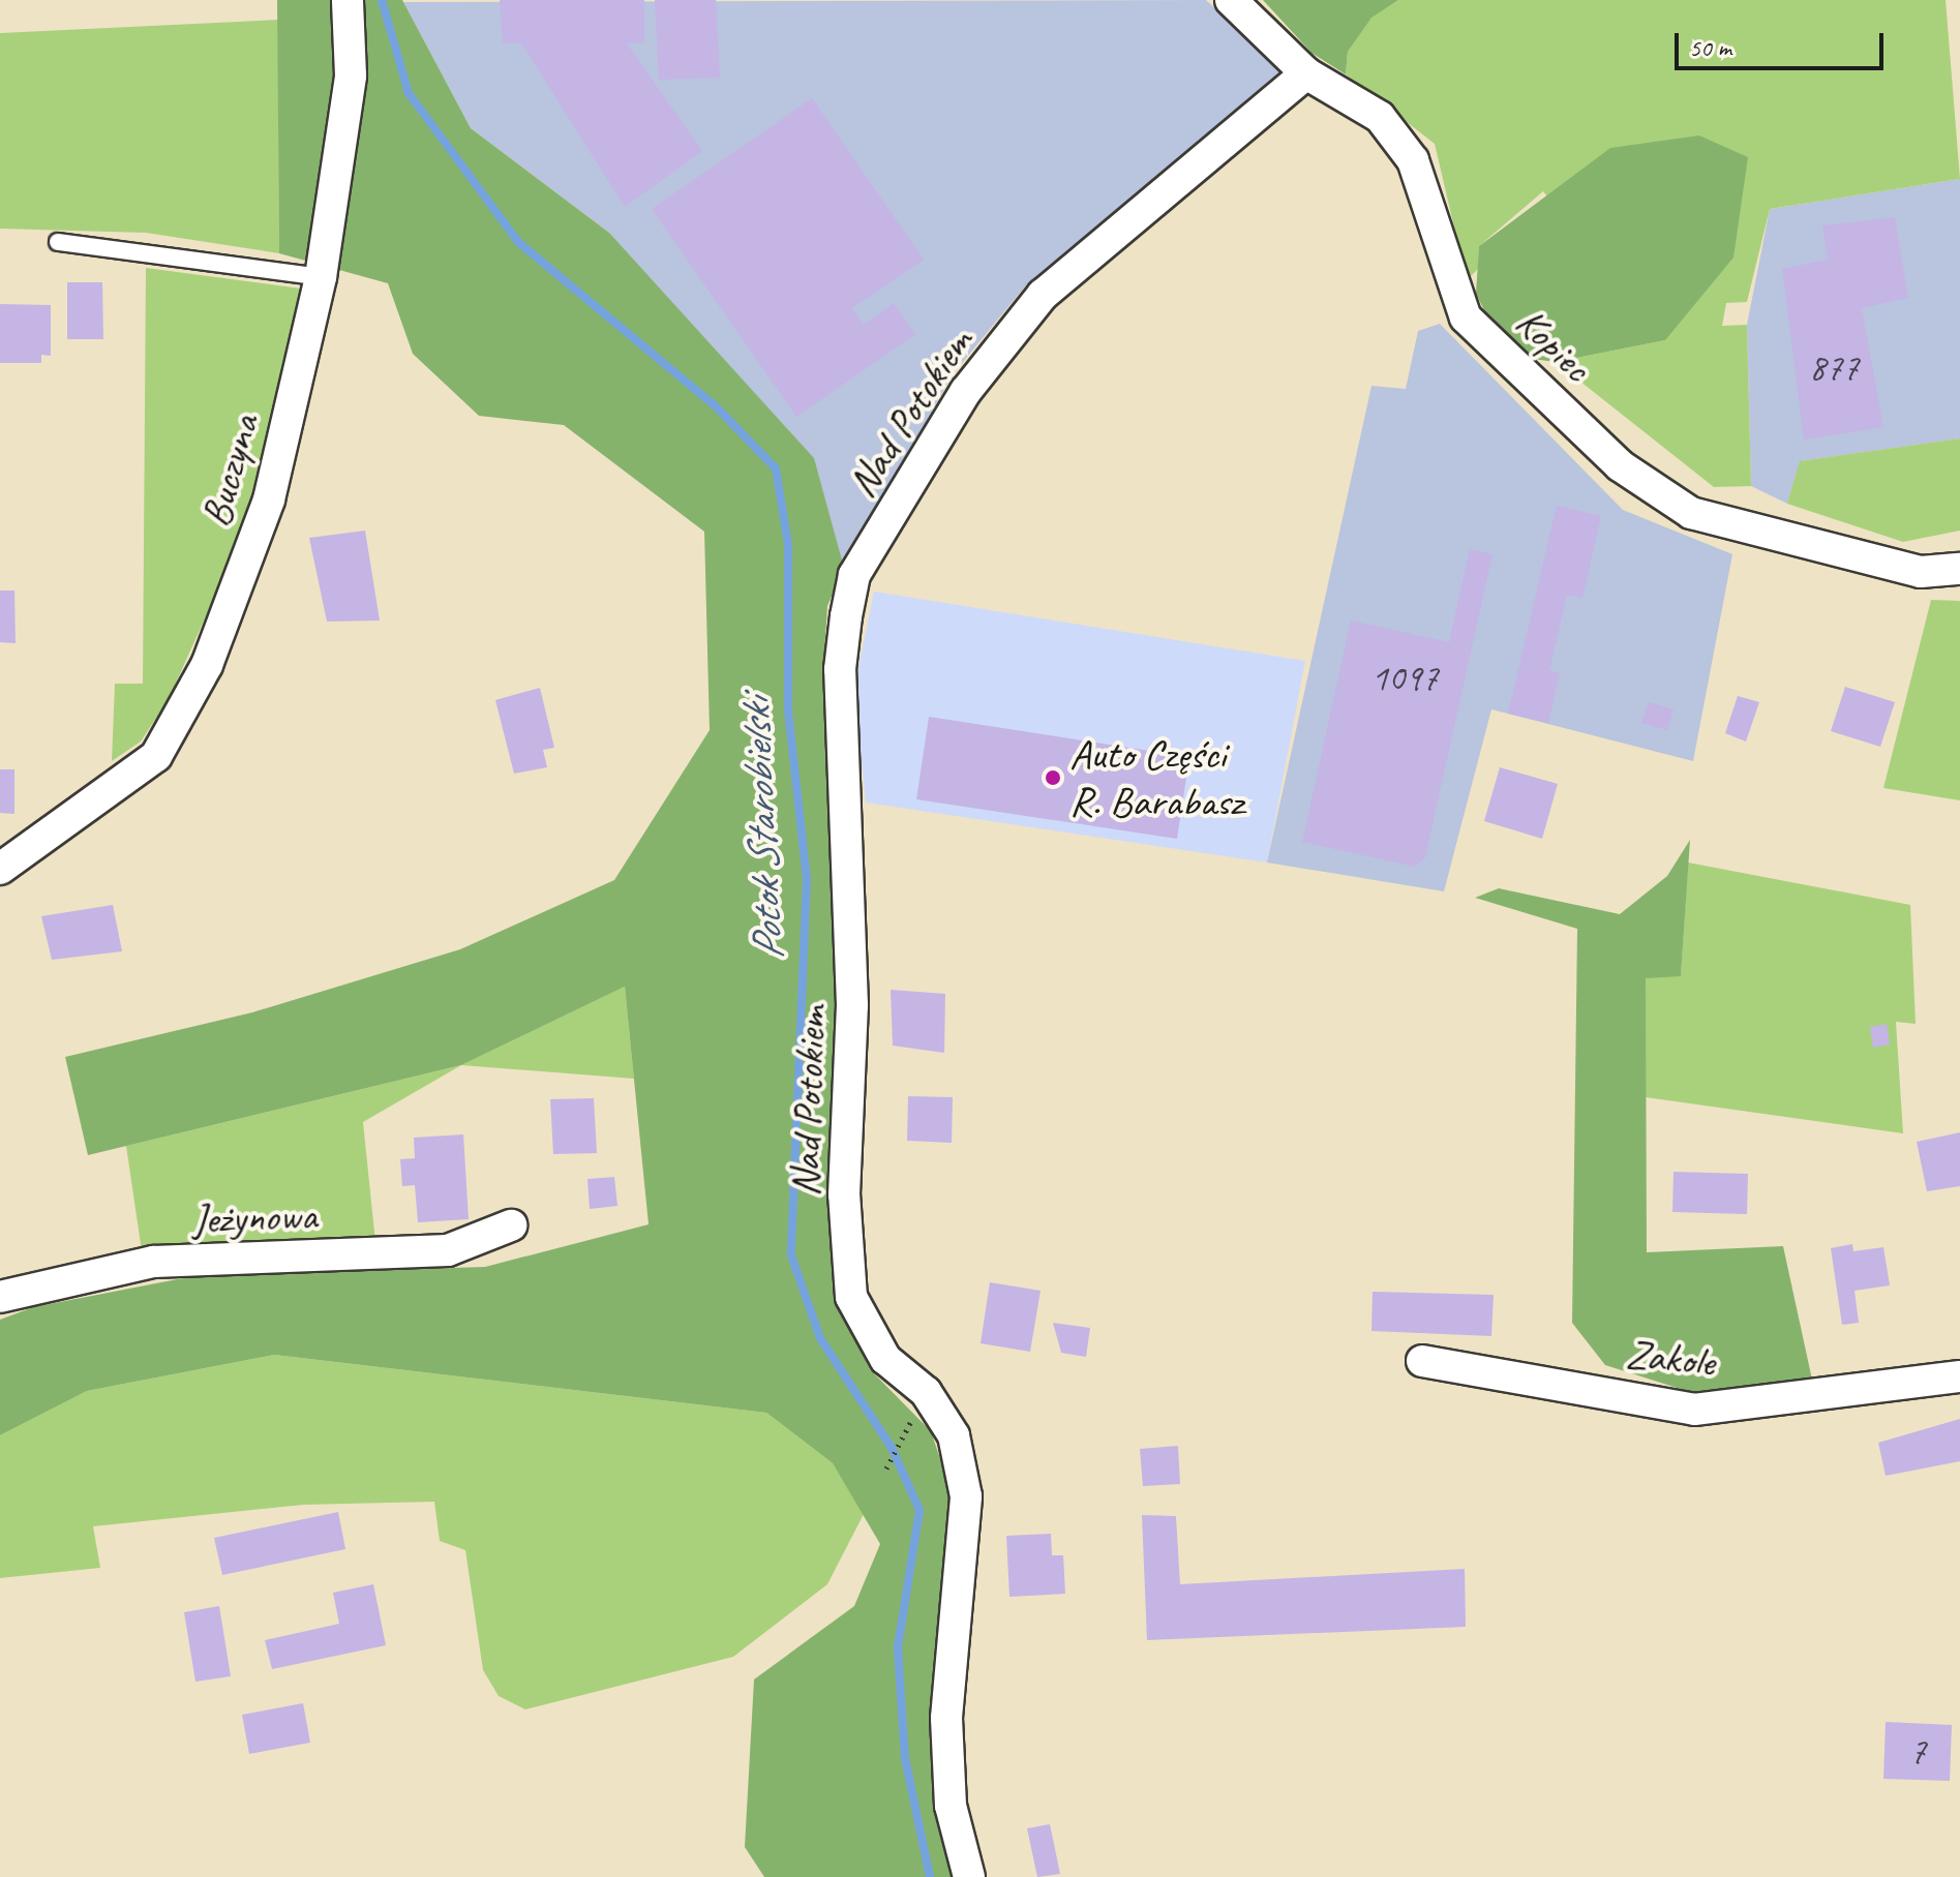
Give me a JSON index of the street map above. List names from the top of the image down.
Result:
{
  "streets": {
    "street": [
      "Kopiec",
      "Nad Potokiem",
      "Buczyna",
      "Jeżynowa",
      "Zakole"
    ]
  },
  "crossings": [
    ["Kopiec", "Nad Potokiem"]
  ],
  "water": ["Potok Starobielski"],
  "places": ["Auto Części R. Barabasz"],
  "house_numbers": ["877", "1097", "7"],
  "scale_bar": "50 m"
}
